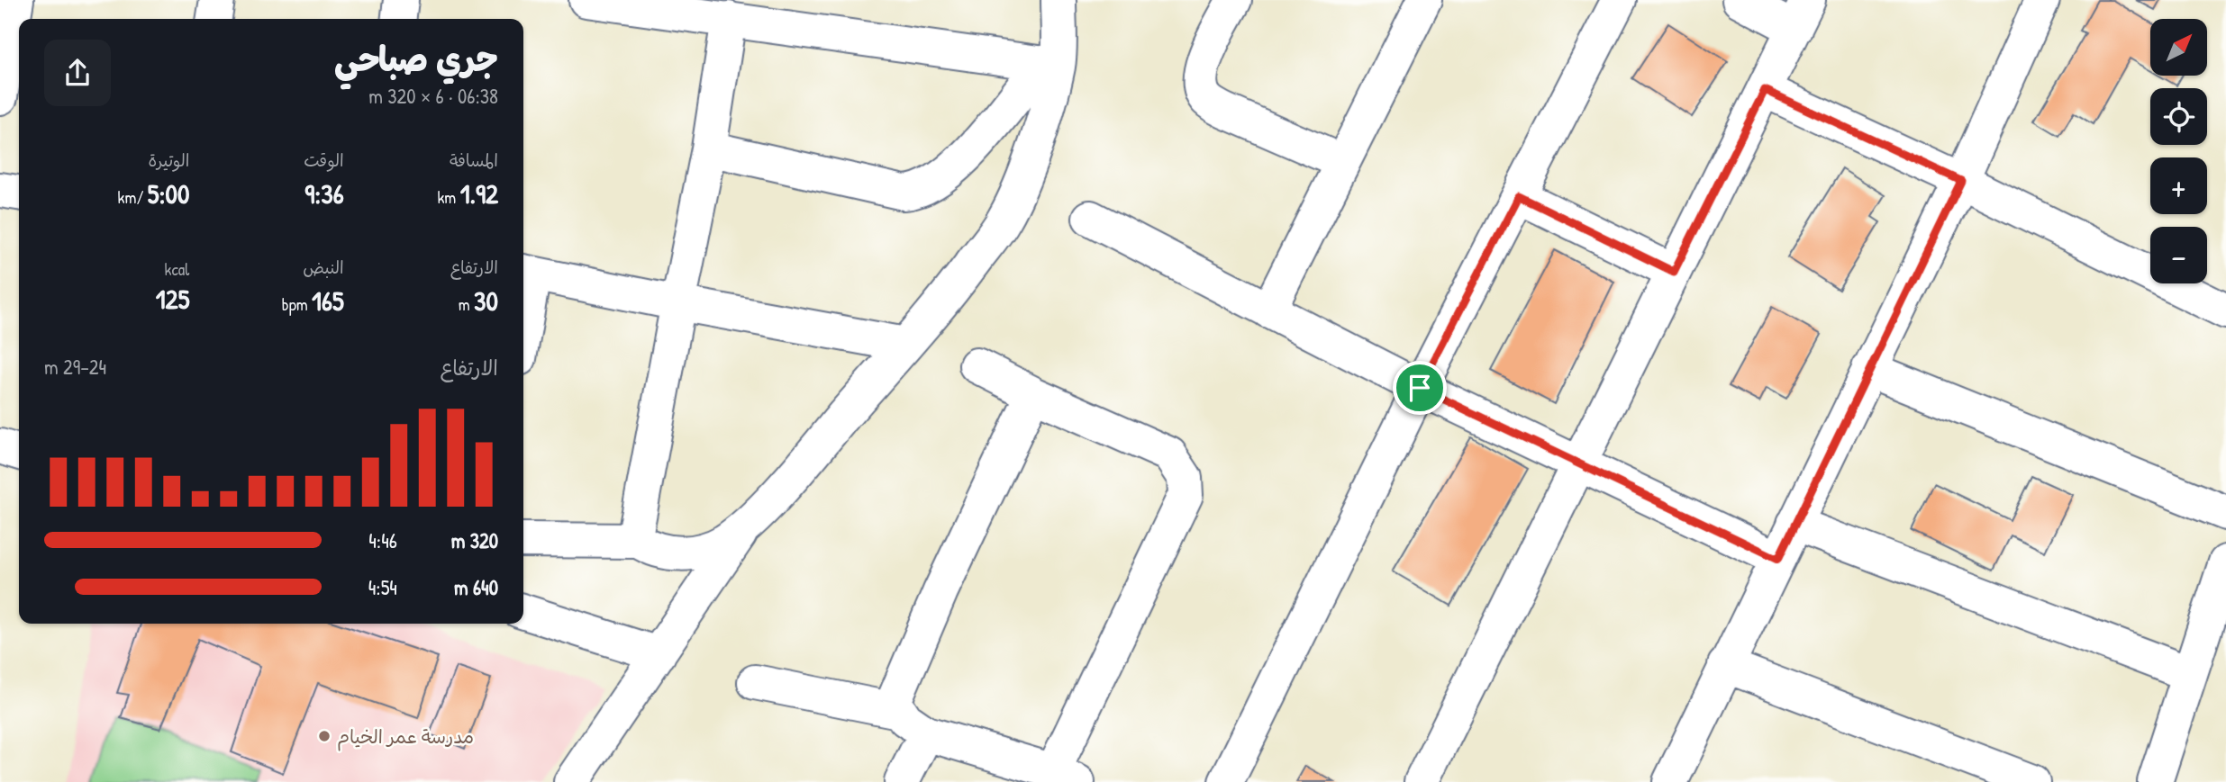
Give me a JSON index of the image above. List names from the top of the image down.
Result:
{
  "places": ["مدرسة عمر الخيام"],
  "north": "top right",
  "page": {
    "map_buttons": ["+", "−"],
    "heading": ["جري صباحي", "06:38 · 6 × 320 m"],
    "stats": [
      ["المسافة", "1.92 km"],
      ["الوقت", "9:36"],
      ["الوتيرة", "5:00 /km"],
      ["الارتفاع", "30 m"],
      ["النبض", "165 bpm"],
      ["kcal", "125"]
    ],
    "chart": ["الارتفاع", "24–29 m"],
    "list": [
      {
        "name": "320 m",
        "note": "4:46"
      },
      {
        "name": "640 m",
        "note": "4:54"
      }
    ]
  }
}
